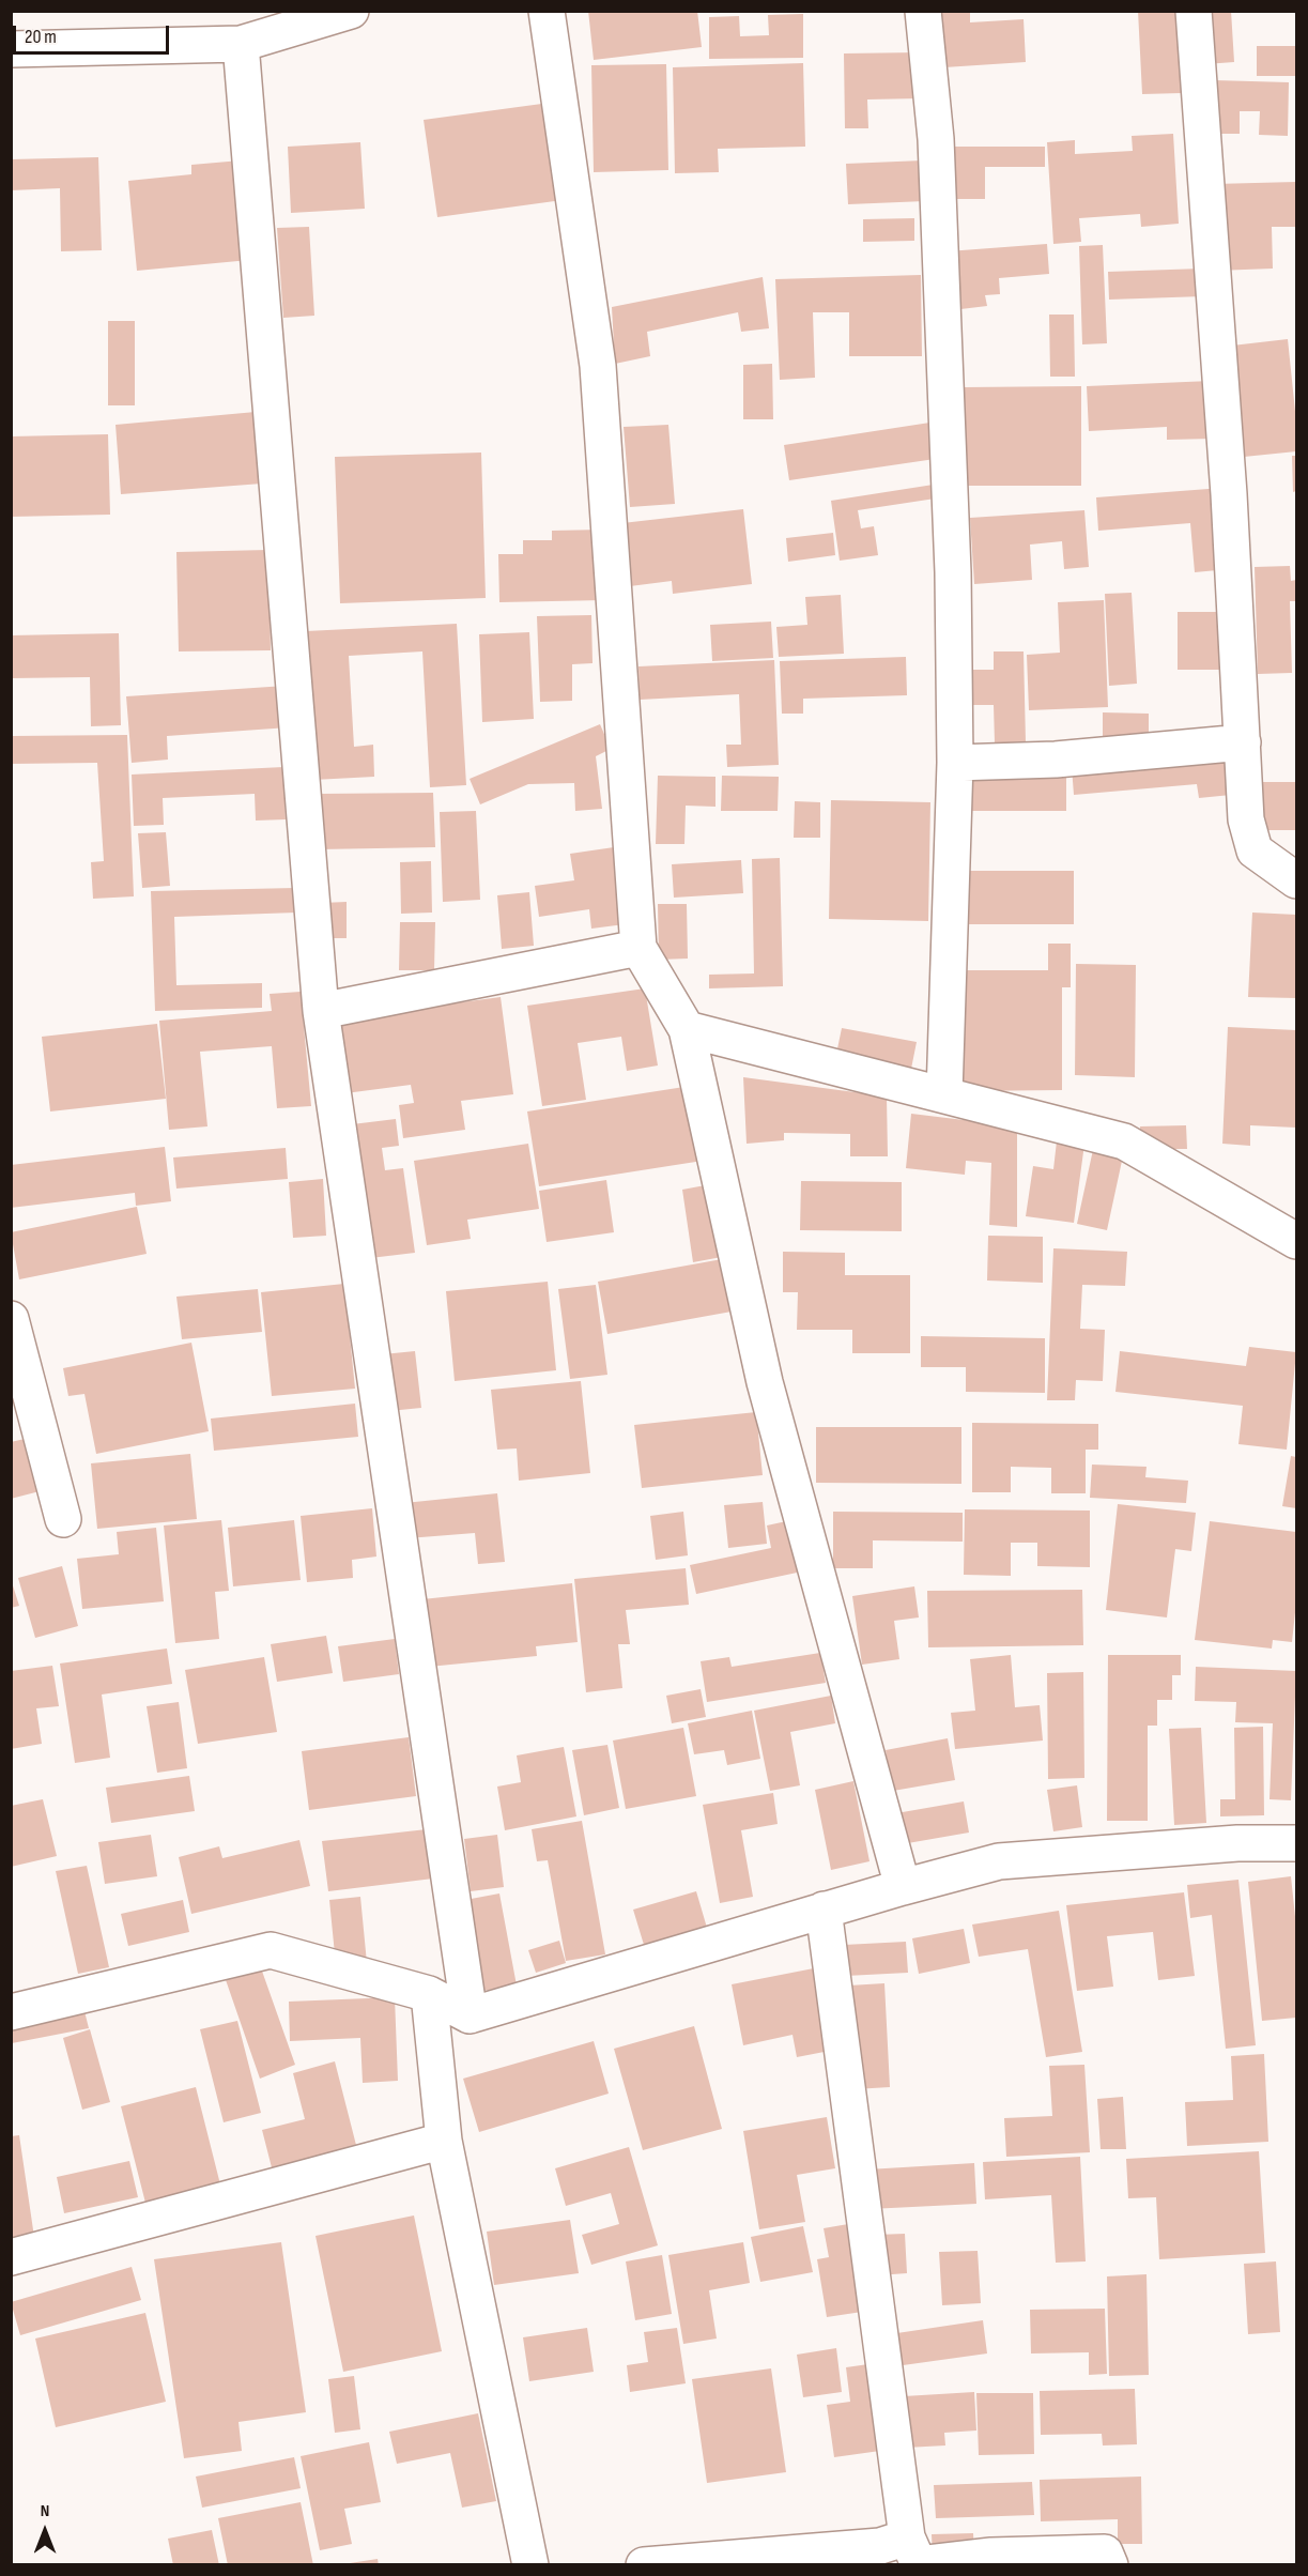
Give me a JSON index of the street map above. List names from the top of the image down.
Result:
{
  "scale_bar": "20 m",
  "north": "top"
}
